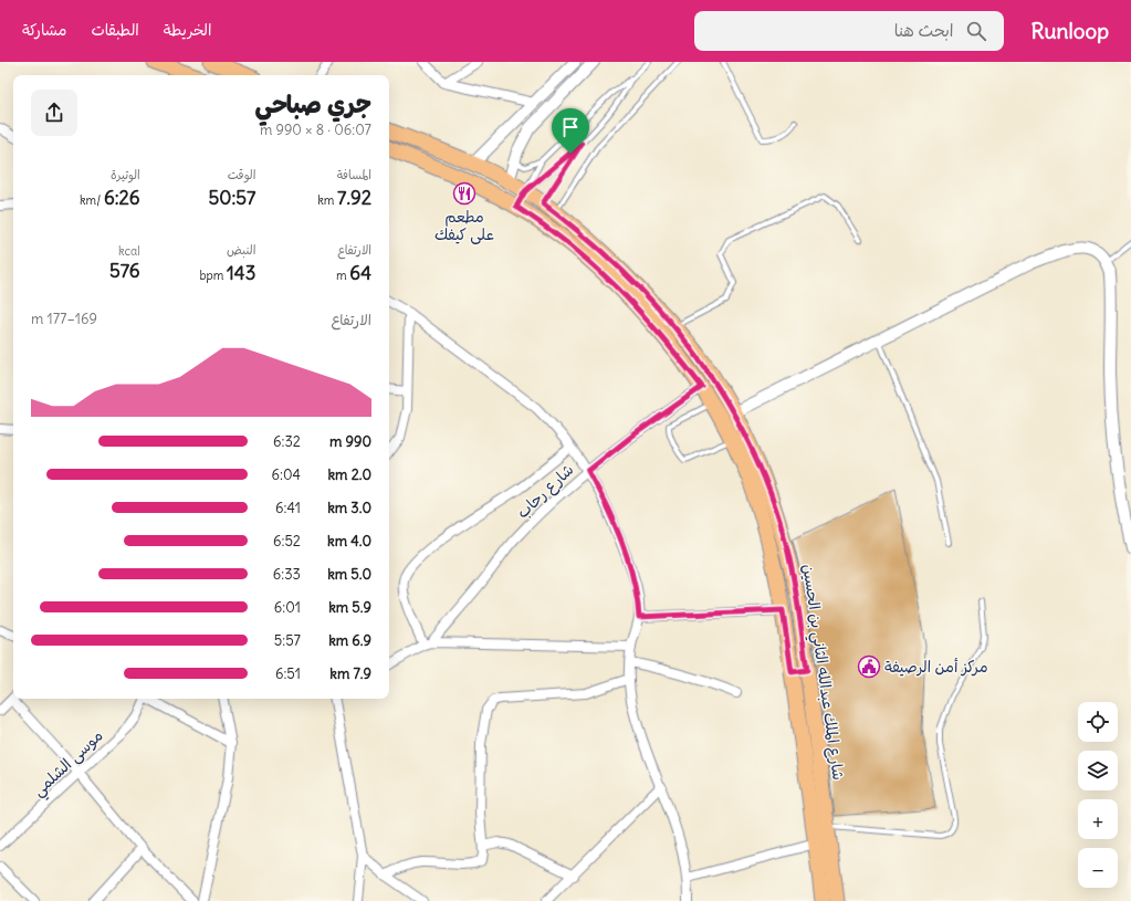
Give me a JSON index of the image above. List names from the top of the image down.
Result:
{
  "streets": {
    "main road": ["شارع الملك عبدالله الثاني بن الحسين"],
    "street": ["شارع رحاب", "موسى الشلمي"]
  },
  "crossings": [
    ["شارع رحاب", "شارع الملك عبدالله الثاني بن الحسين"]
  ],
  "places": {
    "restaurant": ["مطعم على كيفك"],
    "public building": ["مركز أمن الرصيفة"]
  },
  "page": {
    "header": "Runloop",
    "search": "ابحث هنا",
    "nav": ["الخريطة", "الطبقات", "مشاركة"],
    "heading": ["جري صباحي", "06:07 · 8 × 990 m"],
    "stats": [
      ["المسافة", "7.92 km"],
      ["الوقت", "50:57"],
      ["الوتيرة", "6:26 /km"],
      ["الارتفاع", "64 m"],
      ["النبض", "143 bpm"],
      ["kcal", "576"]
    ],
    "chart": ["الارتفاع", "169–177 m"],
    "list": [
      {
        "name": "990 m",
        "note": "6:32"
      },
      {
        "name": "2.0 km",
        "note": "6:04"
      },
      {
        "name": "3.0 km",
        "note": "6:41"
      },
      {
        "name": "4.0 km",
        "note": "6:52"
      },
      {
        "name": "5.0 km",
        "note": "6:33"
      },
      {
        "name": "5.9 km",
        "note": "6:01"
      },
      {
        "name": "6.9 km",
        "note": "5:57"
      },
      {
        "name": "7.9 km",
        "note": "6:51"
      }
    ],
    "map_buttons": ["+", "−"]
  }
}
